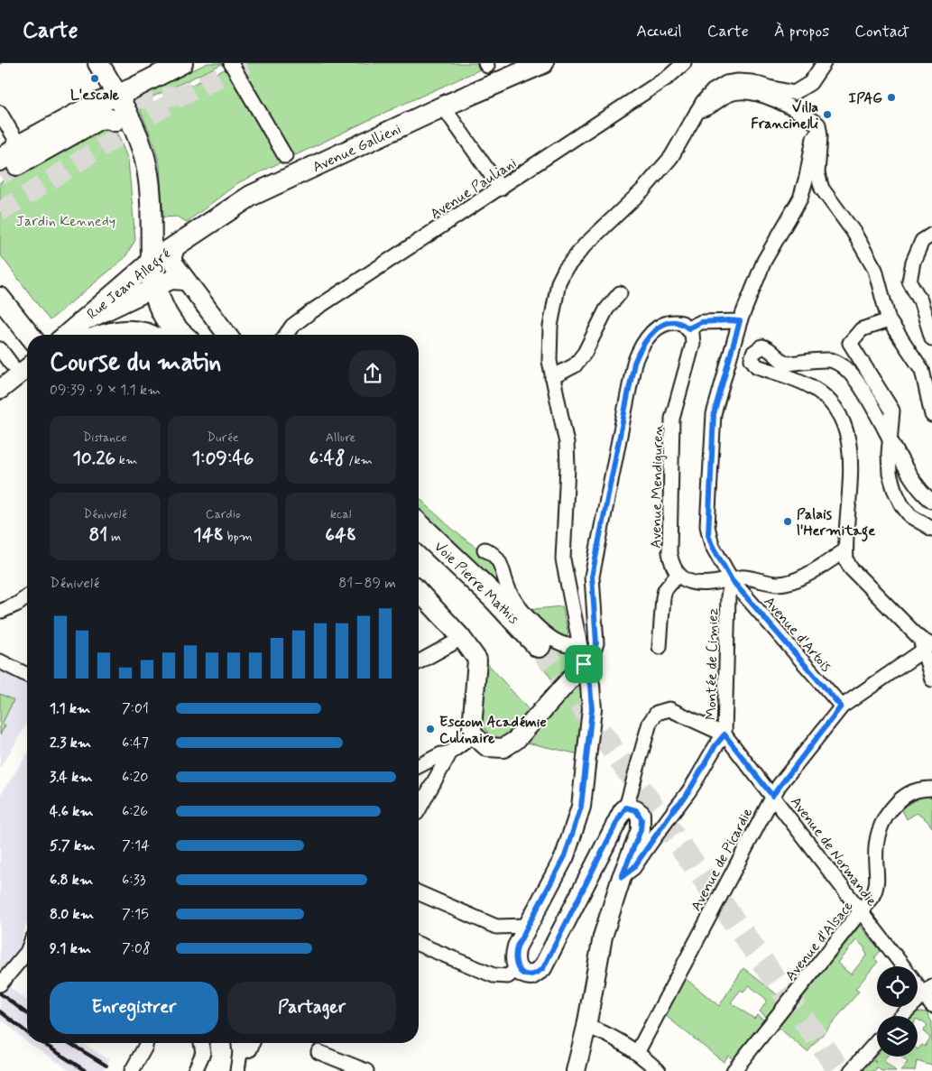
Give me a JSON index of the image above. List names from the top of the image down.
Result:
{
  "streets": {
    "highway": ["Voie Pierre Mathis"],
    "main road": ["Avenue Gallieni", "Rue Jean Allegré"],
    "street": [
      "Avenue Pauliani",
      "Avenue Mendiguren",
      "Avenue d'Artois",
      "Montée de Cimiez",
      "Avenue de Normandie",
      "Avenue de Picardie",
      "Avenue d'Alsace"
    ]
  },
  "crossings": [
    ["Avenue Gallieni", "Rue Jean Allegré"],
    ["Avenue d'Artois", "Montée de Cimiez"],
    ["Avenue d'Artois", "Avenue de Picardie"],
    ["Montée de Cimiez", "Avenue de Normandie"],
    ["Avenue de Normandie", "Avenue de Picardie"],
    ["Avenue de Normandie", "Avenue d'Alsace"]
  ],
  "parks": ["Jardin Kennedy"],
  "places": [
    "L'escale",
    "IPAG",
    "Villa Francinelli",
    "Palais l'Hermitage",
    "Esccom Académie Culinaire"
  ],
  "page": {
    "header": "Carte",
    "nav": [
      "Accueil",
      "Carte",
      "À propos",
      "Contact"
    ],
    "heading": ["Course du matin", "09:39 · 9 × 1.1 km"],
    "stats": [
      ["Distance", "10.26 km"],
      ["Durée", "1:09:46"],
      ["Allure", "6:48 /km"],
      ["Dénivelé", "81 m"],
      ["Cardio", "148 bpm"],
      ["kcal", "648"]
    ],
    "chart": ["Dénivelé", "81–89 m"],
    "list": [
      {
        "name": "1.1 km",
        "note": "7:01"
      },
      {
        "name": "2.3 km",
        "note": "6:47"
      },
      {
        "name": "3.4 km",
        "note": "6:20"
      },
      {
        "name": "4.6 km",
        "note": "6:26"
      },
      {
        "name": "5.7 km",
        "note": "7:14"
      },
      {
        "name": "6.8 km",
        "note": "6:33"
      },
      {
        "name": "8.0 km",
        "note": "7:15"
      },
      {
        "name": "9.1 km",
        "note": "7:08"
      }
    ],
    "buttons": ["Enregistrer", "Partager"]
  }
}
